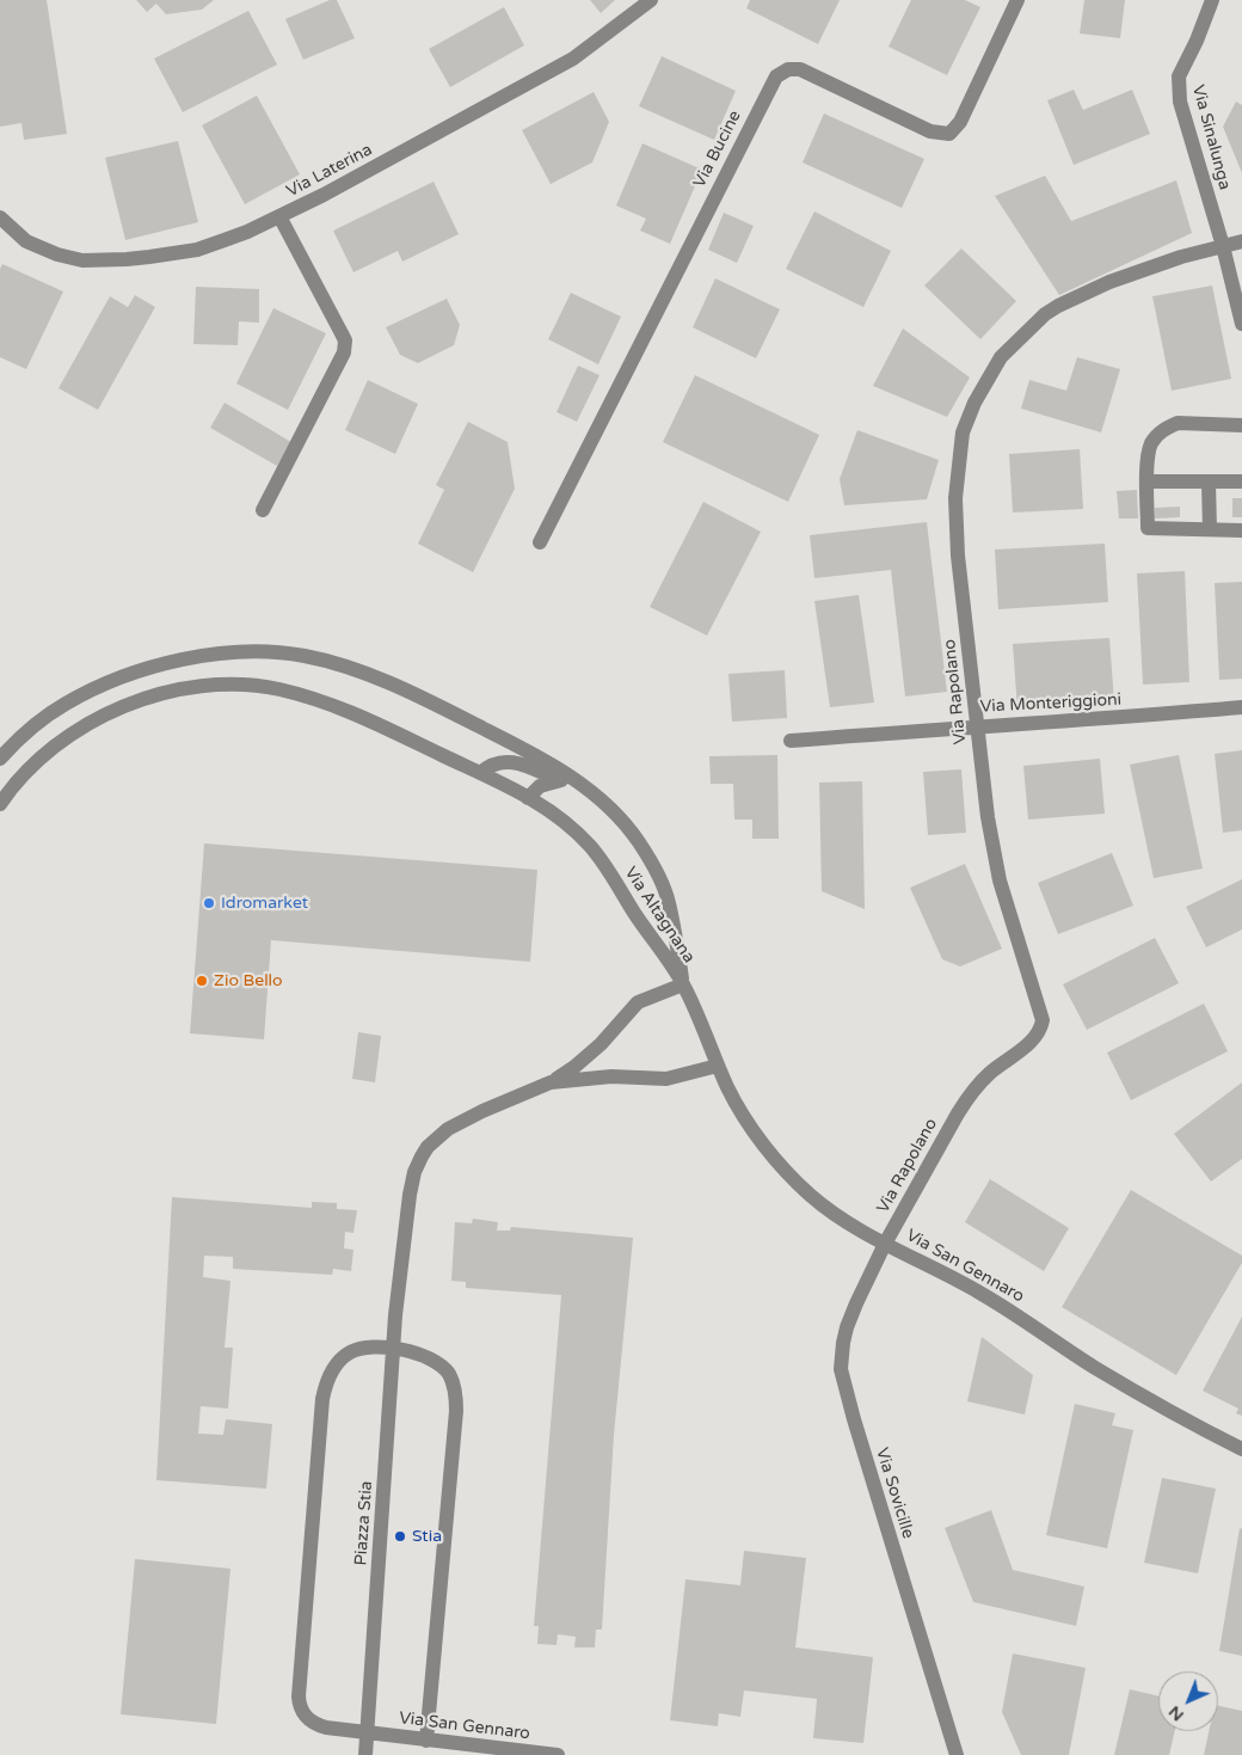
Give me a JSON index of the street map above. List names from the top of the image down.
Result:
{
  "streets": {
    "street": [
      "Via Sinalunga",
      "Via Bucine",
      "Via Laterina",
      "Via Rapolano",
      "Via Monteriggioni",
      "Via Altagnana",
      "Via San Gennaro",
      "Via Sovicille",
      "Piazza Stia"
    ]
  },
  "crossings": [
    ["Via Sinalunga", "Via Rapolano"],
    ["Via Rapolano", "Via Monteriggioni"],
    ["Via Rapolano", "Via San Gennaro"],
    ["Via Rapolano", "Via Sovicille"],
    ["Via Altagnana", "Via San Gennaro"],
    ["Via San Gennaro", "Via Sovicille"],
    ["Via San Gennaro", "Piazza Stia"]
  ],
  "places": ["Idromarket", "Zio Bello", "Stia"],
  "north": "bottom left"
}
